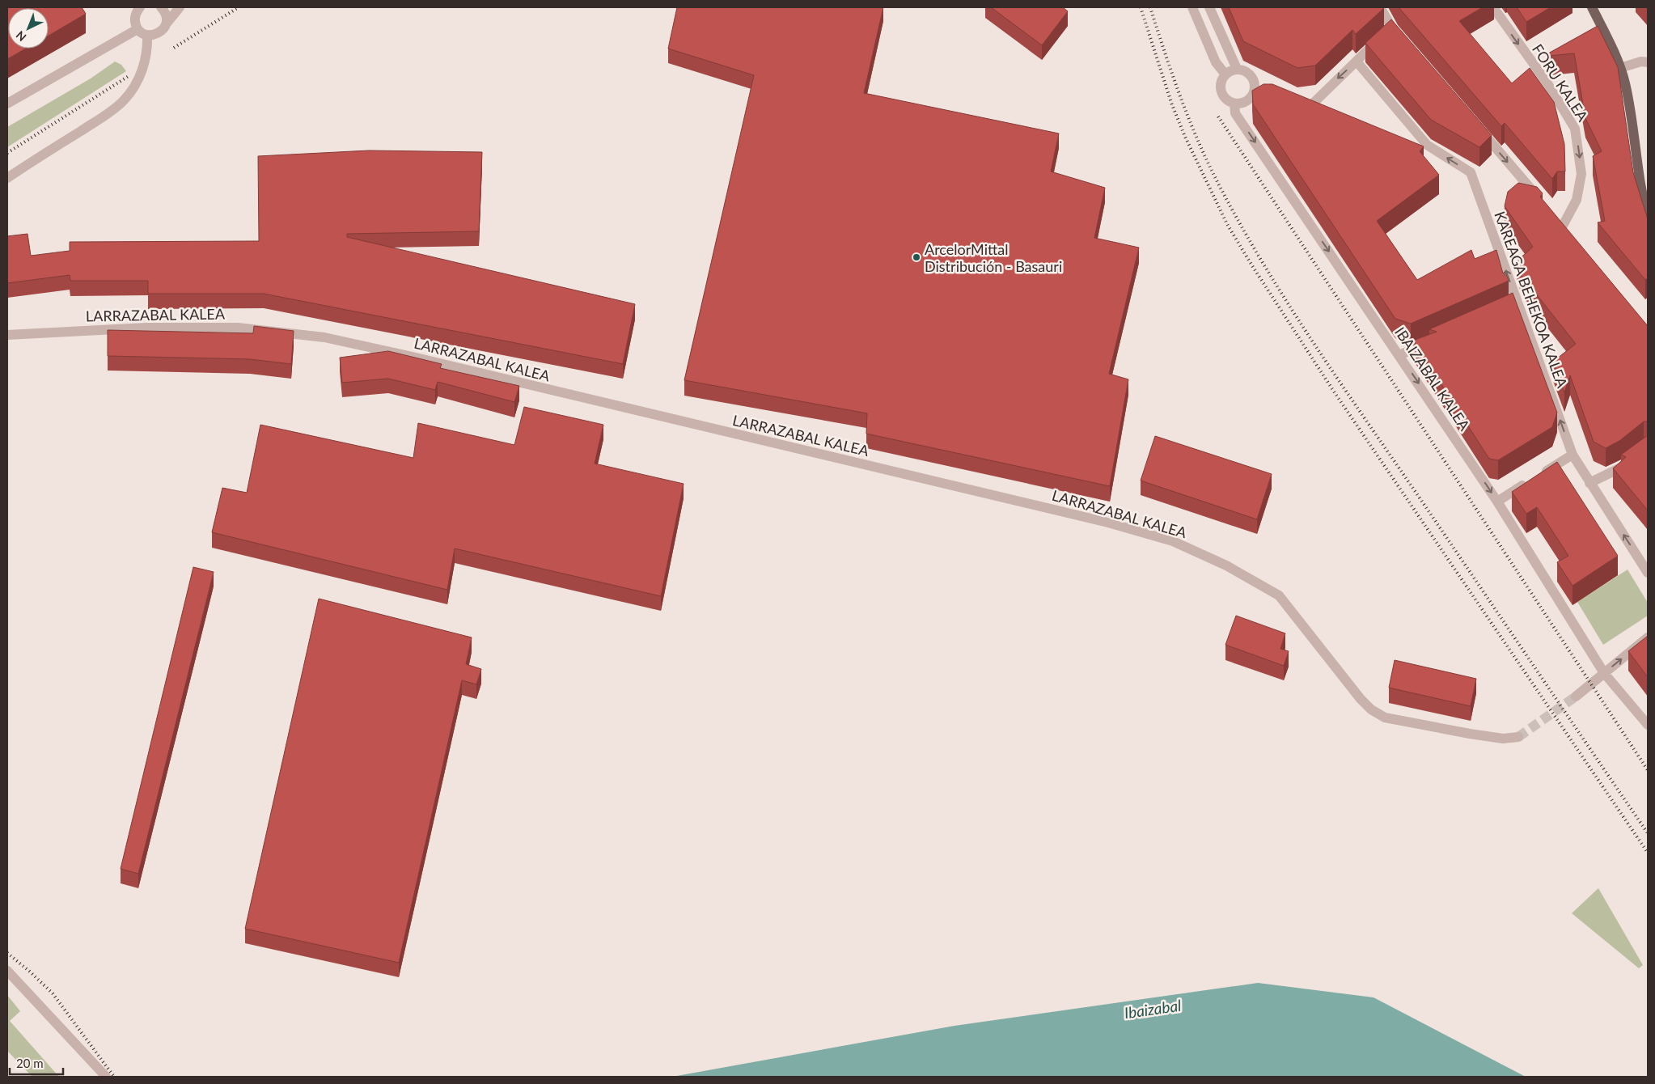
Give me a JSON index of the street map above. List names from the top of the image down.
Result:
{
  "streets": {
    "street": [
      "FORU KALEA",
      "KAREAGA BEHEKOA KALEA",
      "LARRAZABAL KALEA",
      "IBAIZABAL KALEA"
    ]
  },
  "one_way": ["KAREAGA BEHEKOA KALEA", "IBAIZABAL KALEA"],
  "water": ["Ibaizabal"],
  "places": ["ArcelorMittal Distribución - Basauri"],
  "scale_bar": "20 m",
  "north": "bottom left"
}
